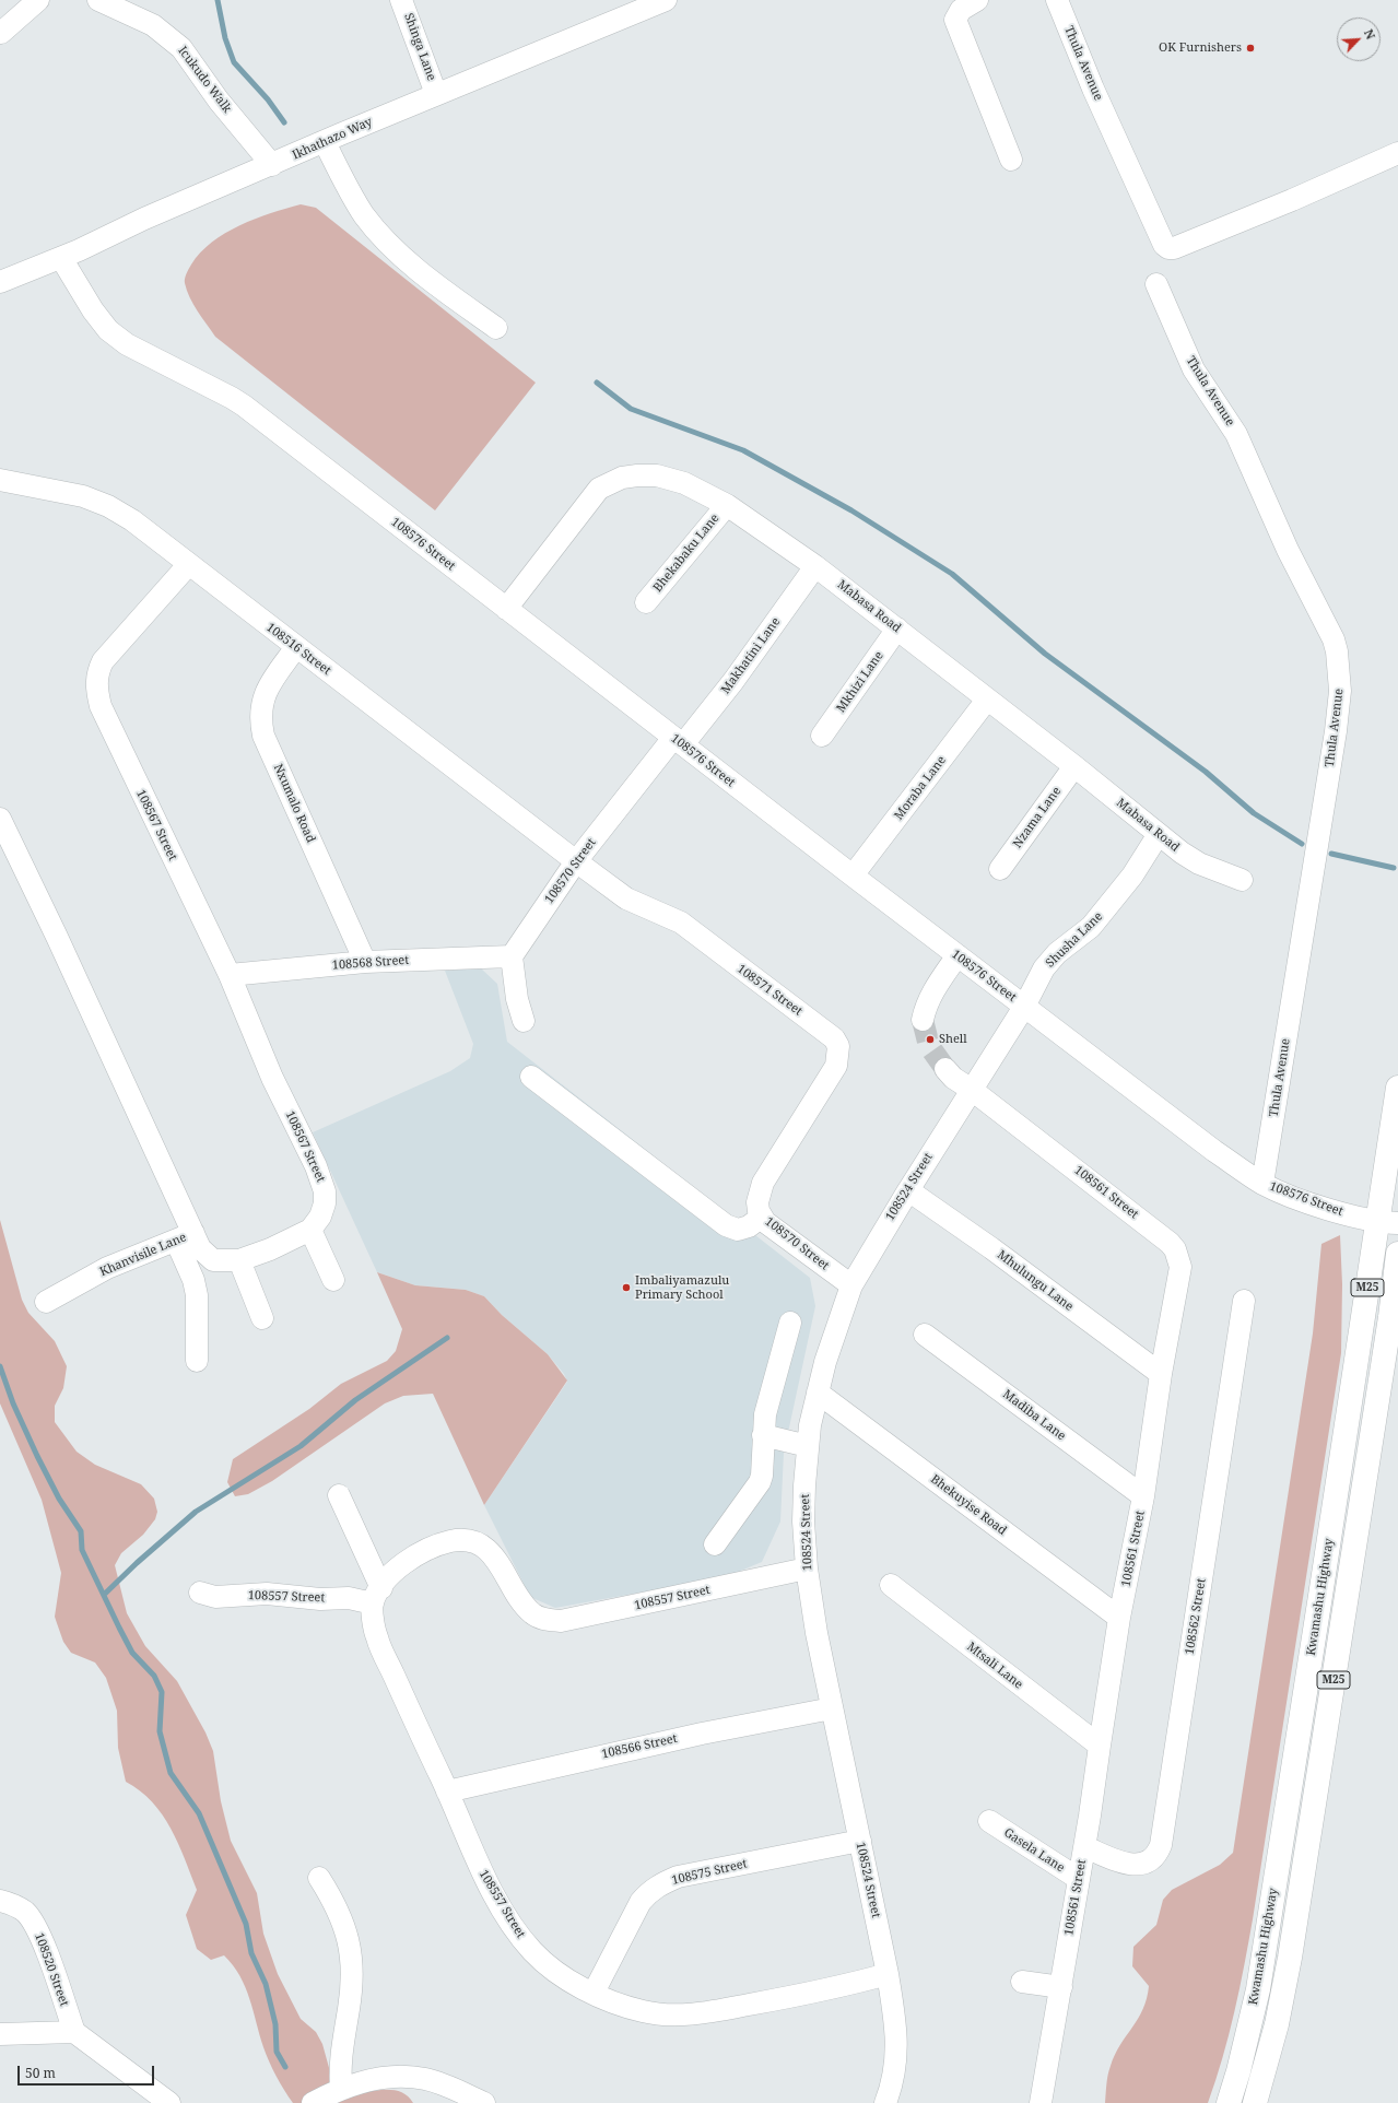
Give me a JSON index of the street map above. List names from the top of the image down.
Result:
{
  "streets": {
    "main road": ["M25", "Kwamashu Highway"],
    "street": [
      "Shinga Lane",
      "Thula Avenue",
      "Icukudo Walk",
      "Ikhathazo Way",
      "108576 Street",
      "Bhekabaku Lane",
      "Mabasa Road",
      "108516 Street",
      "Makhatini Lane",
      "Mkhizi Lane",
      "Moraba Lane",
      "Nxumalo Road",
      "Nzama Lane",
      "108567 Street",
      "108570 Street",
      "Shusha Lane",
      "108568 Street",
      "108571 Street",
      "108524 Street",
      "108561 Street",
      "Khanvisile Lane",
      "Mhulungu Lane",
      "Madiba Lane",
      "Bhekuyise Road",
      "108557 Street",
      "108562 Street",
      "Mtsali Lane",
      "108566 Street",
      "Gasela Lane",
      "108575 Street",
      "108520 Street"
    ]
  },
  "crossings": [
    ["Shinga Lane", "Ikhathazo Way"],
    ["Thula Avenue", "108576 Street"],
    ["Icukudo Walk", "Ikhathazo Way"],
    ["Ikhathazo Way", "108576 Street"],
    ["108576 Street", "Mabasa Road"],
    ["108576 Street", "Makhatini Lane"],
    ["108576 Street", "Moraba Lane"],
    ["108576 Street", "108570 Street"],
    ["108576 Street", "Shusha Lane"],
    ["108576 Street", "108524 Street"],
    ["108576 Street", "Kwamashu Highway"],
    ["Bhekabaku Lane", "Mabasa Road"],
    ["Mabasa Road", "Makhatini Lane"],
    ["Mabasa Road", "Mkhizi Lane"],
    ["Mabasa Road", "Moraba Lane"],
    ["Mabasa Road", "Nzama Lane"],
    ["Mabasa Road", "Shusha Lane"],
    ["108516 Street", "Nxumalo Road"],
    ["108516 Street", "108567 Street"],
    ["108516 Street", "108570 Street"],
    ["108516 Street", "108571 Street"],
    ["Makhatini Lane", "108570 Street"],
    ["Nxumalo Road", "108568 Street"],
    ["108567 Street", "108568 Street"],
    ["108570 Street", "108568 Street"],
    ["108570 Street", "108571 Street"],
    ["108570 Street", "108524 Street"],
    ["Shusha Lane", "108524 Street"],
    ["108524 Street", "108561 Street"],
    ["108524 Street", "Mhulungu Lane"],
    ["108524 Street", "Bhekuyise Road"],
    ["108524 Street", "108557 Street"],
    ["108524 Street", "108566 Street"],
    ["108524 Street", "108575 Street"],
    ["108561 Street", "Mhulungu Lane"],
    ["108561 Street", "Madiba Lane"],
    ["108561 Street", "Bhekuyise Road"],
    ["108561 Street", "108562 Street"],
    ["108561 Street", "Mtsali Lane"],
    ["108561 Street", "Gasela Lane"],
    ["108557 Street", "108566 Street"],
    ["108557 Street", "108575 Street"]
  ],
  "places": ["OK Furnishers", "Shell", "Imbaliyamazulu Primary School"],
  "scale_bar": "50 m",
  "north": "top right"
}
